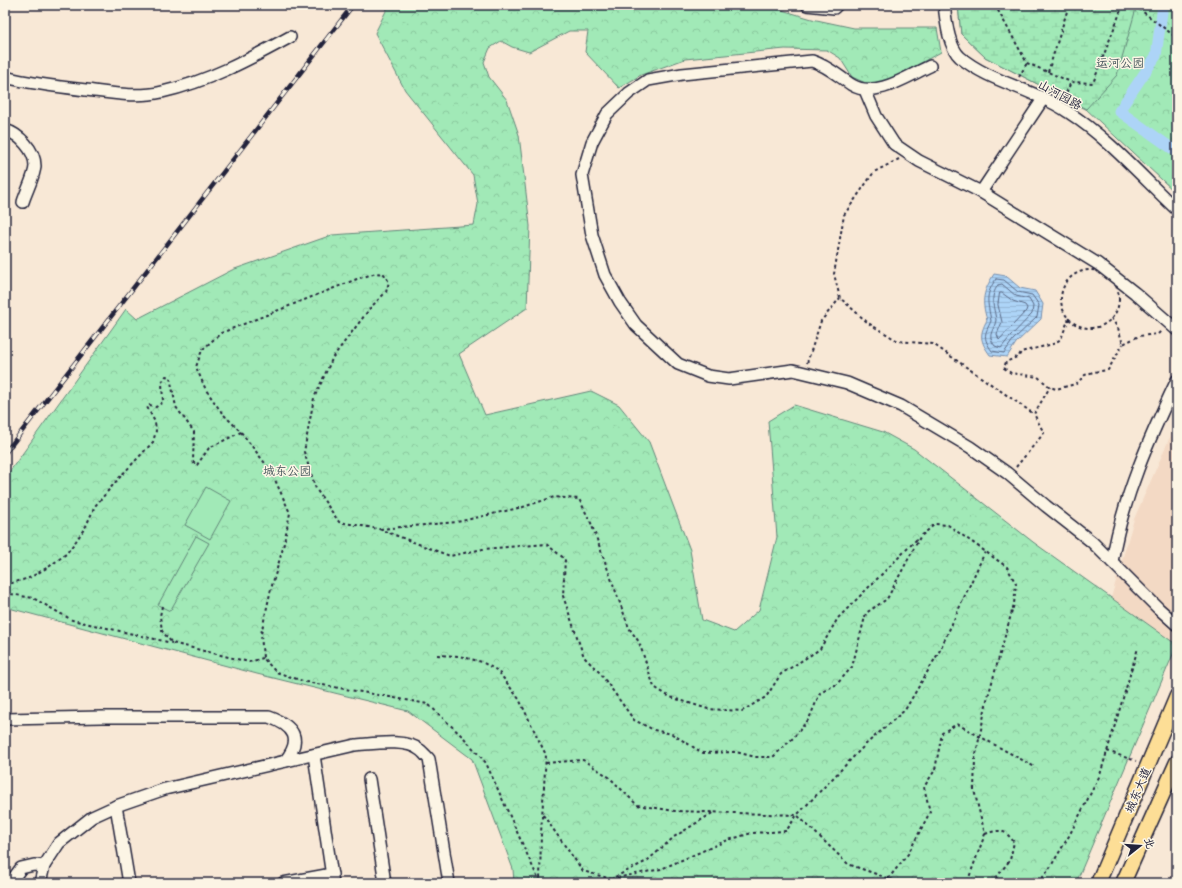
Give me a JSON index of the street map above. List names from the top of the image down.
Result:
{
  "streets": {
    "main road": ["城东大道"],
    "street": ["山河园路"]
  },
  "parks": ["运河公园", "城东公园"],
  "north": "right"
}
